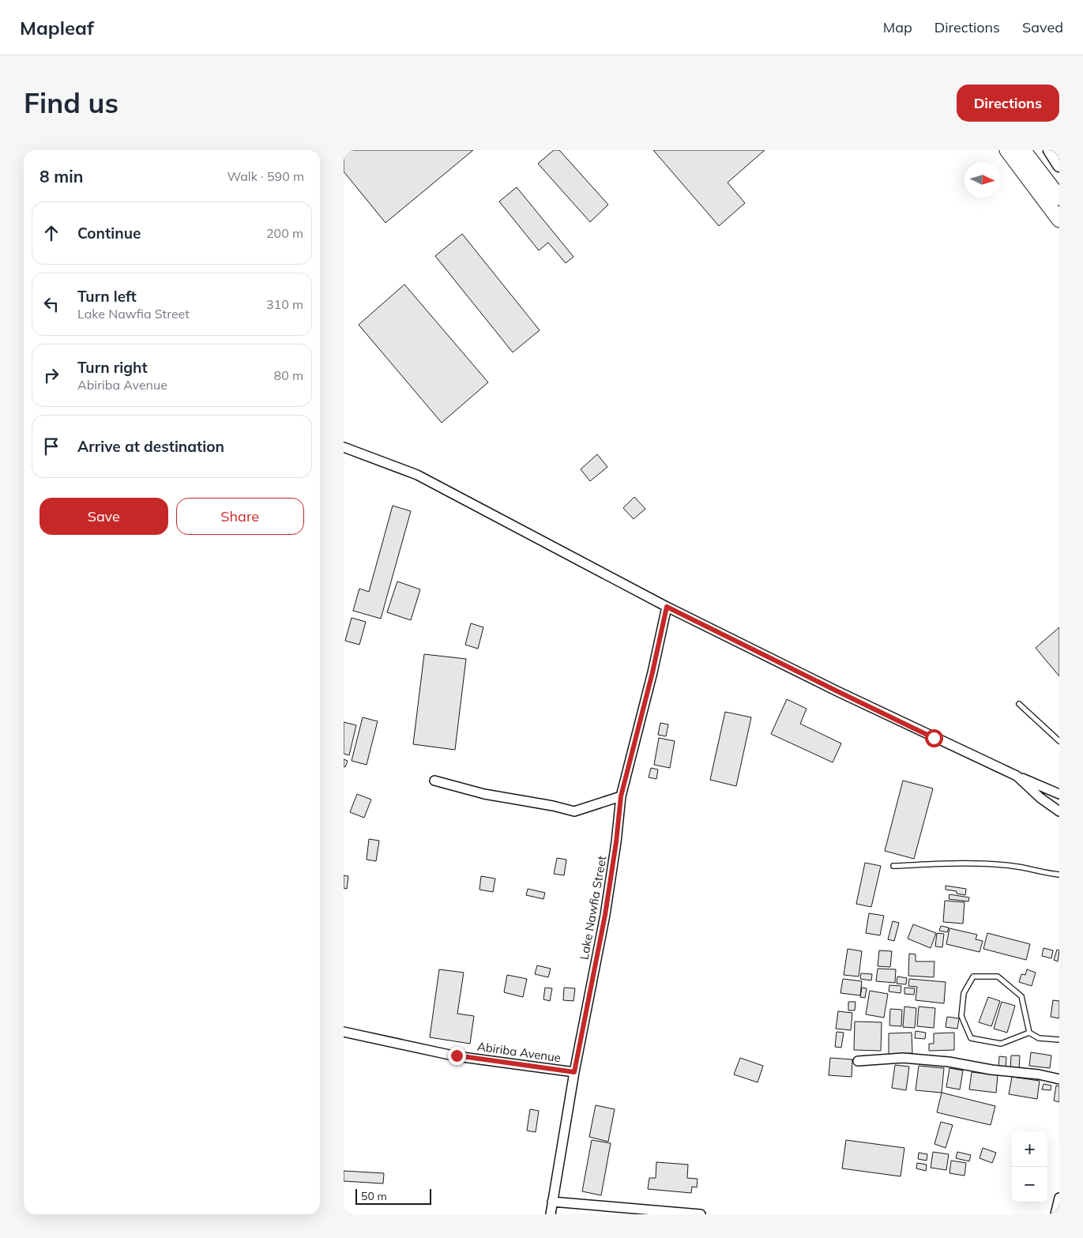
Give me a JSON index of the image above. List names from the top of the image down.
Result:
{
  "streets": {
    "street": ["Lake Nawfia Street", "Abiriba Avenue"]
  },
  "crossings": [
    ["Lake Nawfia Street", "Abiriba Avenue"]
  ],
  "scale_bar": "50 m",
  "north": "right",
  "page": {
    "header": "Mapleaf",
    "nav": ["Map", "Directions", "Saved"],
    "buttons": [
      "Directions",
      ["Save", "Share"]
    ],
    "title": "Find us",
    "heading": ["8 min", "Walk · 590 m"],
    "list": [
      ["Continue", "200 m"],
      ["Turn left", "Lake Nawfia Street", "310 m"],
      ["Turn right", "Abiriba Avenue", "80 m"],
      "Arrive at destination"
    ],
    "map_buttons": ["+", "−"],
    "scale": "50 m"
  }
}
